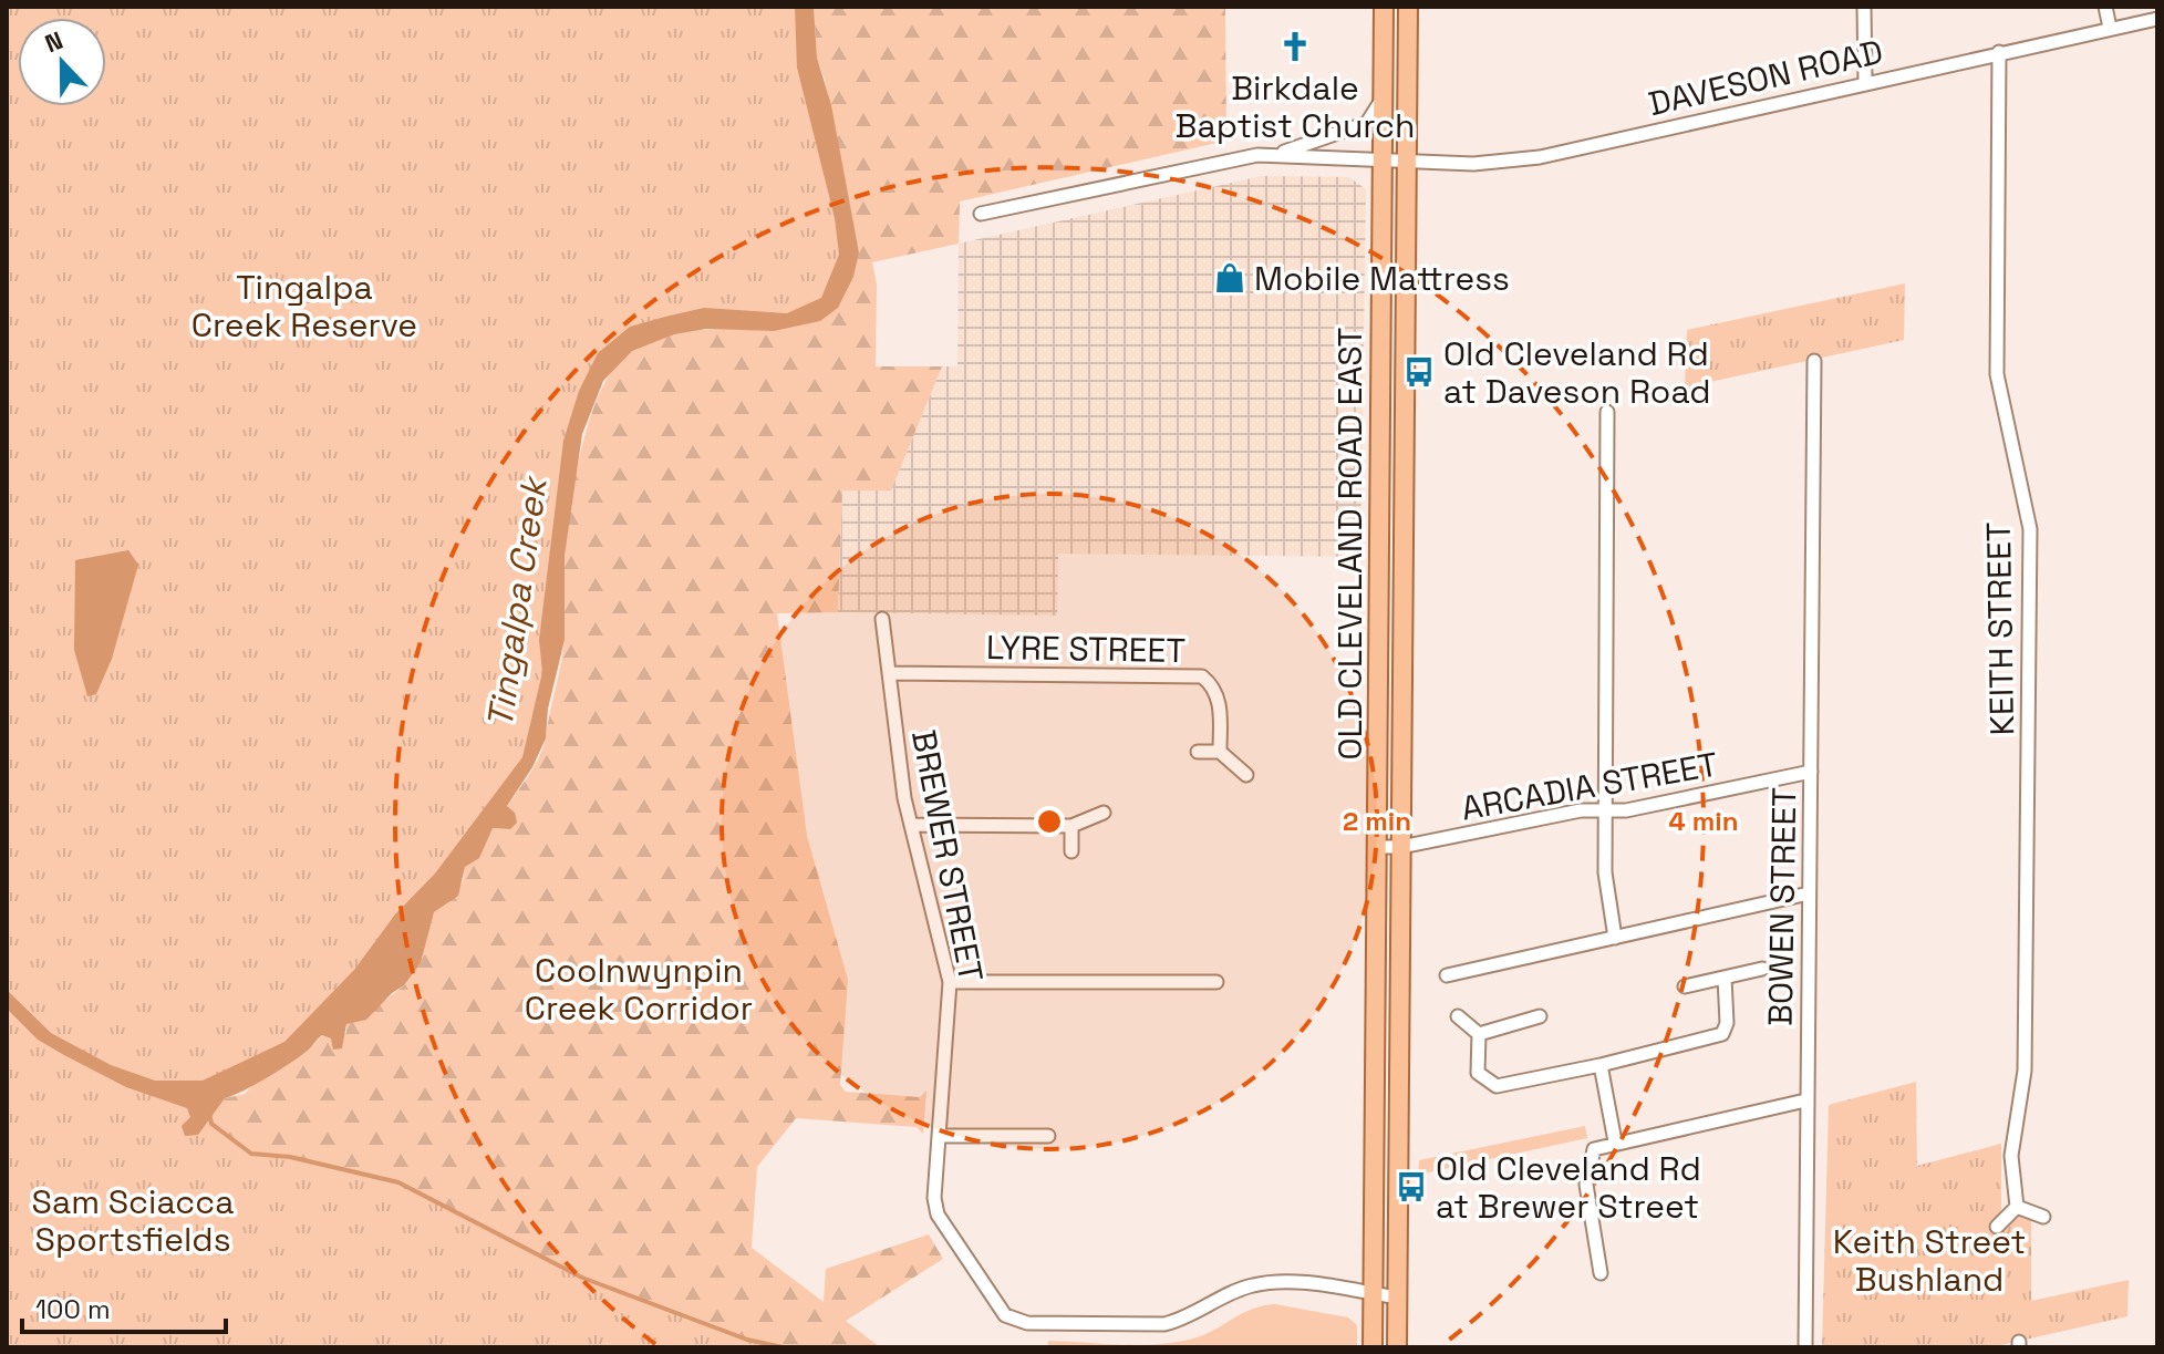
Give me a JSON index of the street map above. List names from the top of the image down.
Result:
{
  "streets": {
    "main road": ["OLD CLEVELAND ROAD EAST"],
    "street": [
      "DAVESON ROAD",
      "KEITH STREET",
      "LYRE STREET",
      "ARCADIA STREET",
      "BREWER STREET",
      "BOWEN STREET"
    ]
  },
  "crossings": [
    ["DAVESON ROAD", "OLD CLEVELAND ROAD EAST"],
    ["DAVESON ROAD", "KEITH STREET"],
    ["OLD CLEVELAND ROAD EAST", "ARCADIA STREET"],
    ["OLD CLEVELAND ROAD EAST", "BREWER STREET"],
    ["LYRE STREET", "BREWER STREET"],
    ["ARCADIA STREET", "BOWEN STREET"]
  ],
  "water": ["Tingalpa Creek"],
  "parks": [
    "Tingalpa Creek Reserve",
    "Coolnwynpin Creek Corridor",
    "Sam Sciacca Sportsfields",
    "Keith Street Bushland"
  ],
  "places": {
    "church": ["Birkdale Baptist Church"],
    "shop": ["Mobile Mattress"],
    "bus stop": ["Old Cleveland Rd at Daveson Road", "Old Cleveland Rd at Brewer Street"]
  },
  "scale_bar": "100 m",
  "north": "top",
  "rings": ["2 min", "4 min"]
}
